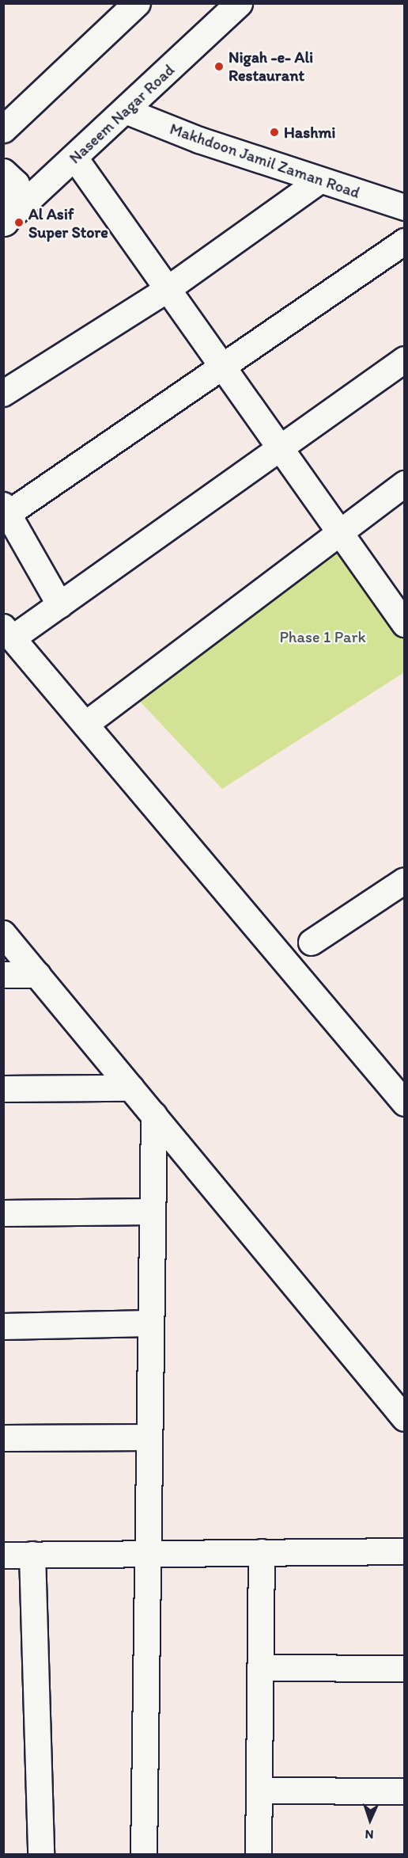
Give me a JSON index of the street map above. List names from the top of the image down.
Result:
{
  "streets": {
    "main road": ["Naseem Nagar Road"],
    "street": ["Makhdoon Jamil Zaman Road"]
  },
  "crossings": [
    ["Naseem Nagar Road", "Makhdoon Jamil Zaman Road"]
  ],
  "parks": ["Phase 1 Park"],
  "places": ["Nigah -e- Ali Restaurant", "Hashmi", "Al Asif Super Store"],
  "north": "bottom"
}
